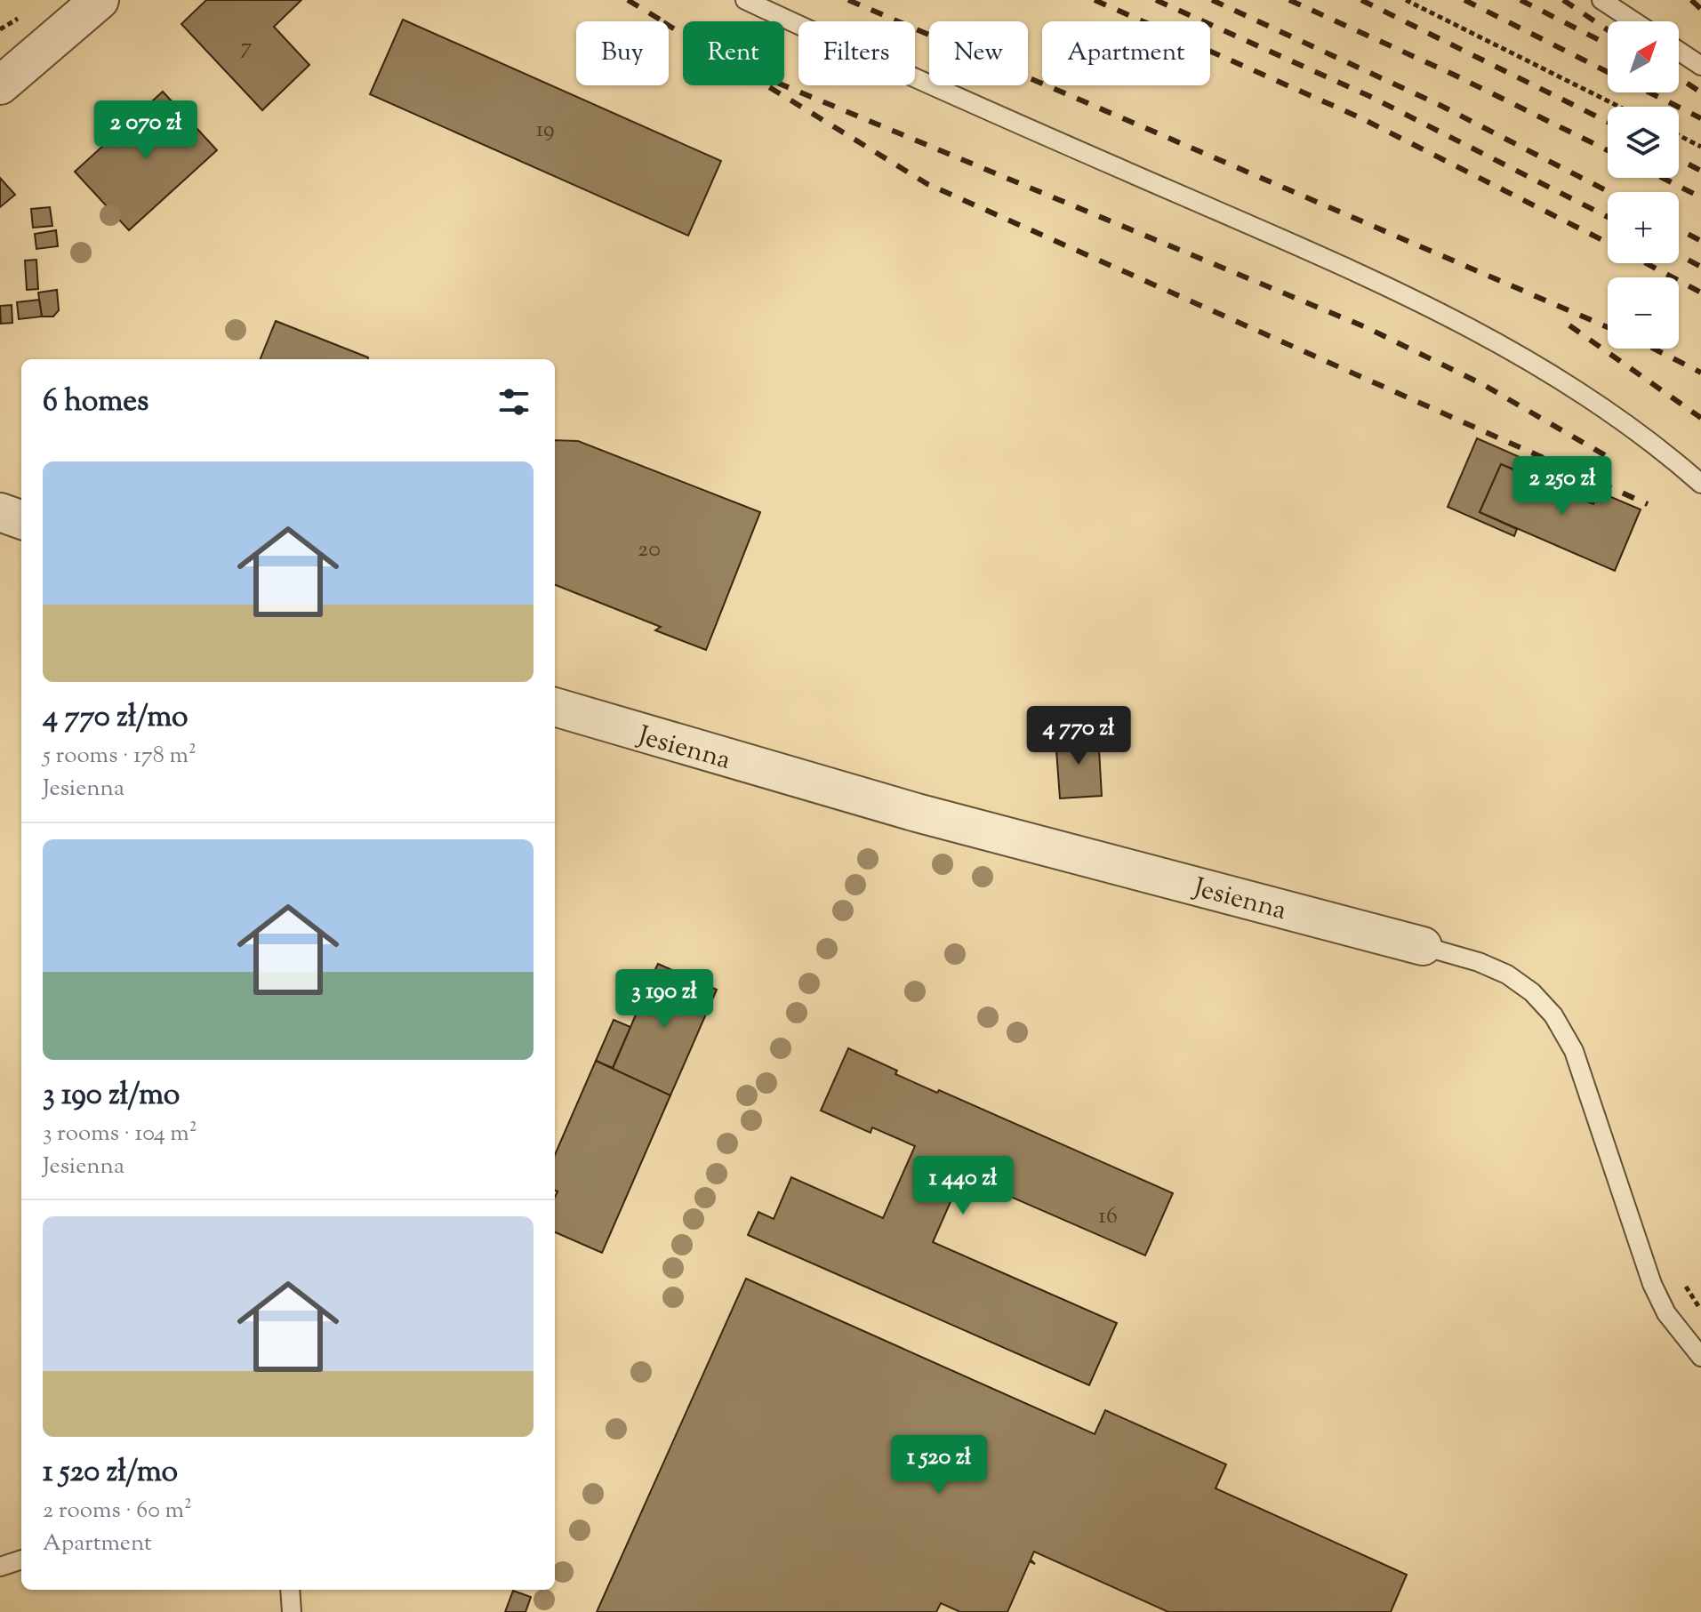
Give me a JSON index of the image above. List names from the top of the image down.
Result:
{
  "streets": {
    "street": ["Jesienna"]
  },
  "house_numbers": [
    "7",
    "19",
    "20",
    "16"
  ],
  "north": "top right",
  "page": {
    "map_buttons": ["+", "−"],
    "chip": [
      "Buy",
      "Rent",
      "Filters",
      "New",
      "Apartment"
    ],
    "price": [
      "2 070 zł",
      "2 250 zł",
      "4 770 zł",
      "3 190 zł",
      "1 440 zł",
      "1 520 zł"
    ],
    "heading": "6 homes",
    "list": [
      {
        "name": "4 770 zł/mo",
        "note": "5 rooms · 178 m² · Jesienna"
      },
      {
        "name": "3 190 zł/mo",
        "note": "3 rooms · 104 m² · Jesienna"
      },
      {
        "name": "1 520 zł/mo",
        "note": "2 rooms · 60 m² · Apartment"
      }
    ]
  }
}
